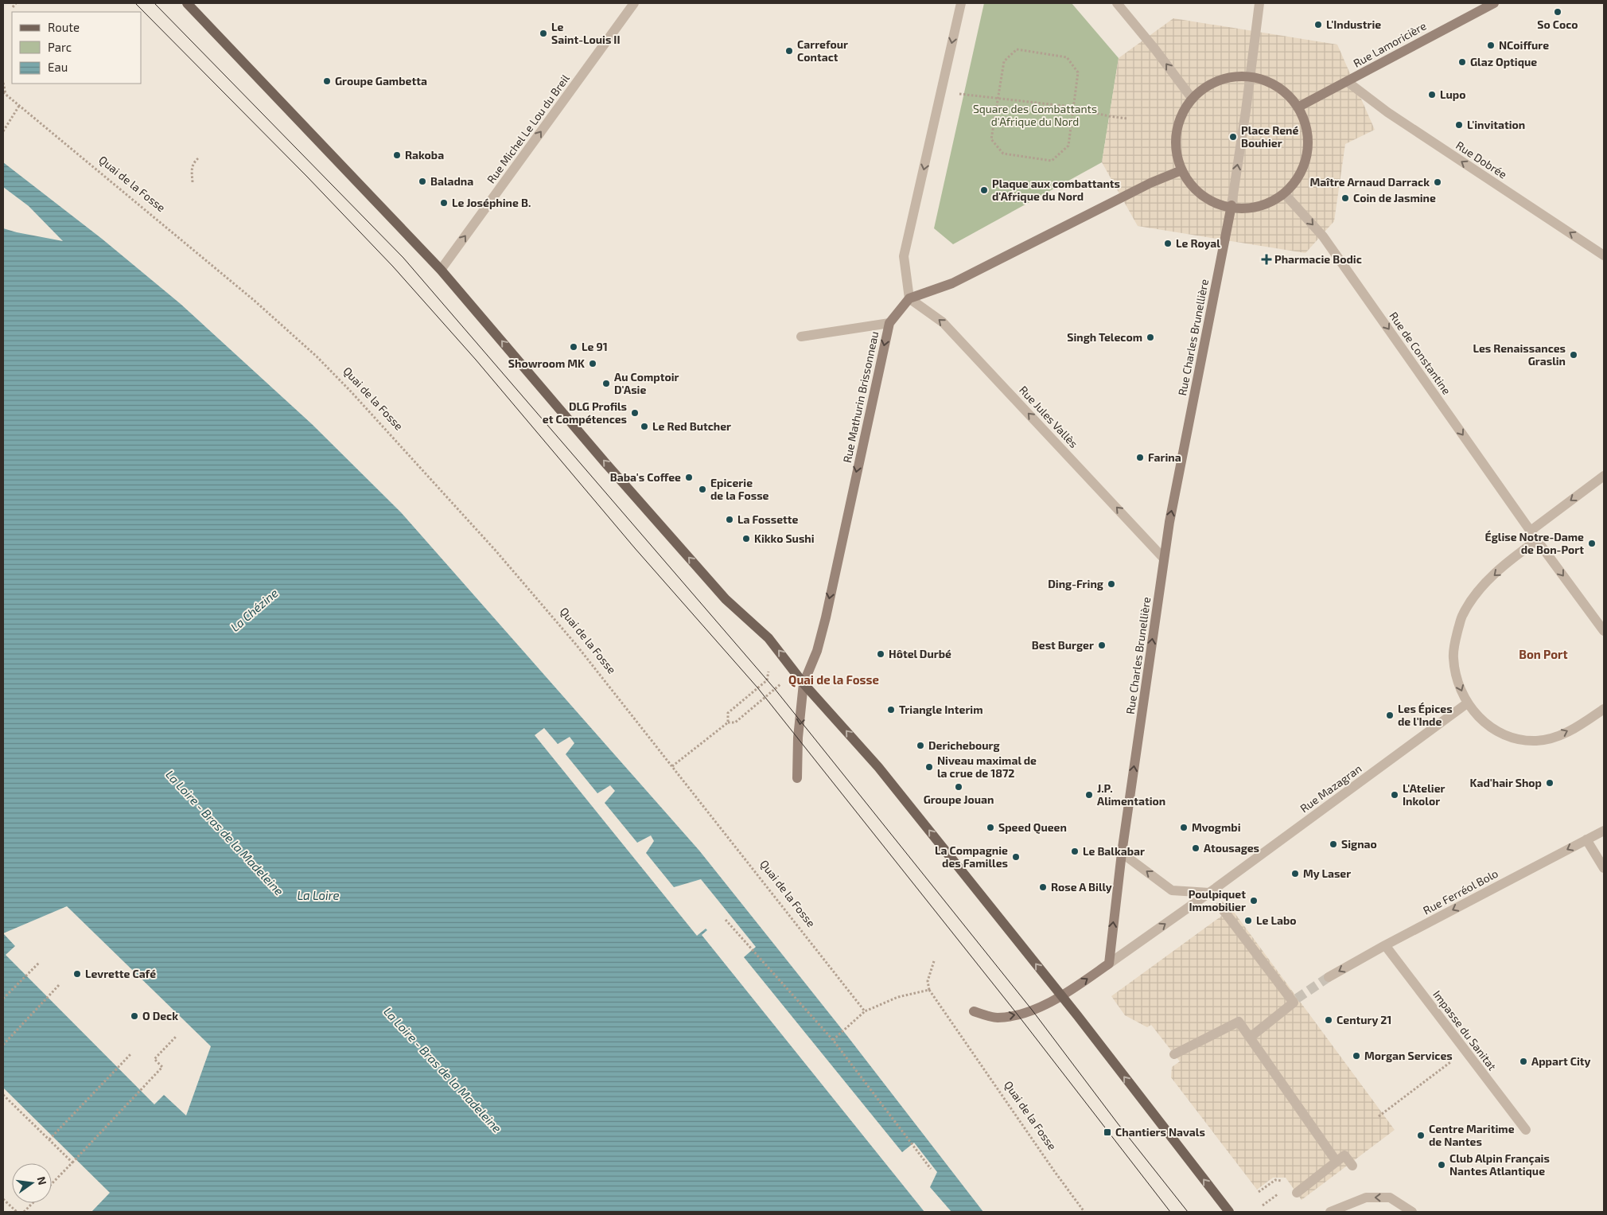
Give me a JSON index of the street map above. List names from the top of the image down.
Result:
{
  "streets": {
    "main road": ["Rue Lamoricière", "Rue Charles Brunellière", "Rue Mathurin Brissonneau"],
    "street": [
      "Rue Michel Le Lou du Breil",
      "Rue Dobrée",
      "Rue de Constantine",
      "Rue Jules Vallès",
      "Rue Mazagran",
      "Rue Ferréol Bolo",
      "Impasse du Sanitat"
    ],
    "path": ["Quai de la Fosse"]
  },
  "crossings": [
    ["Rue Lamoricière", "Rue Dobrée"],
    ["Rue Charles Brunellière", "Rue Jules Vallès"],
    ["Rue Charles Brunellière", "Rue Mazagran"],
    ["Rue Mathurin Brissonneau", "Rue Jules Vallès"],
    ["Rue Ferréol Bolo", "Impasse du Sanitat"]
  ],
  "one_way": [
    "Rue Michel Le Lou du Breil",
    "Rue Dobrée",
    "Rue Charles Brunellière",
    "Rue de Constantine",
    "Rue Mathurin Brissonneau",
    "Rue Jules Vallès",
    "Rue Ferréol Bolo"
  ],
  "districts": ["Bon Port", "Quai de la Fosse"],
  "water": ["La Chézine", "La Loire - Bras de la Madeleine", "La Loire"],
  "parks": ["Square des Combattants d'Afrique du Nord"],
  "places": {
    "other": [
      "So Coco",
      "L'Industrie",
      "Le Saint-Louis II",
      "NCoiffure",
      "Carrefour Contact",
      "Glaz Optique",
      "Groupe Gambetta",
      "Lupo",
      "L'invitation",
      "Place René Bouhier",
      "Rakoba",
      "Baladna",
      "Maître Arnaud Darrack",
      "Plaque aux combattants d'Afrique du Nord",
      "Coin de Jasmine",
      "Le Joséphine B.",
      "Le Royal",
      "Singh Telecom",
      "Le 91",
      "Les Renaissances Graslin",
      "Showroom MK",
      "Au Comptoir D'Asie",
      "DLG Profils et Compétences",
      "Le Red Butcher",
      "Farina",
      "Baba's Coffee",
      "Epicerie de la Fosse",
      "La Fossette",
      "Kikko Sushi",
      "Église Notre-Dame de Bon-Port",
      "Ding-Fring",
      "Best Burger",
      "Hôtel Durbé",
      "Triangle Interim",
      "Les Épices de l'Inde",
      "Derichebourg",
      "Niveau maximal de la crue de 1872",
      "Kad'hair Shop",
      "Groupe Jouan",
      "J.P. Alimentation",
      "L'Atelier Inkolor",
      "Speed Queen",
      "Mvogmbi",
      "Signao",
      "Atousages",
      "Le Balkabar",
      "La Compagnie des Familles",
      "My Laser",
      "Rose A Billy",
      "Poulpiquet Immobilier",
      "Le Labo",
      "Levrette Café",
      "O Deck",
      "Century 21",
      "Morgan Services",
      "Appart City",
      "Centre Maritime de Nantes",
      "Club Alpin Français Nantes Atlantique"
    ],
    "health": ["Pharmacie Bodic"],
    "transit": ["Chantiers Navals"]
  },
  "legend": ["Route", "Parc", "Eau"],
  "north": "right"
}
